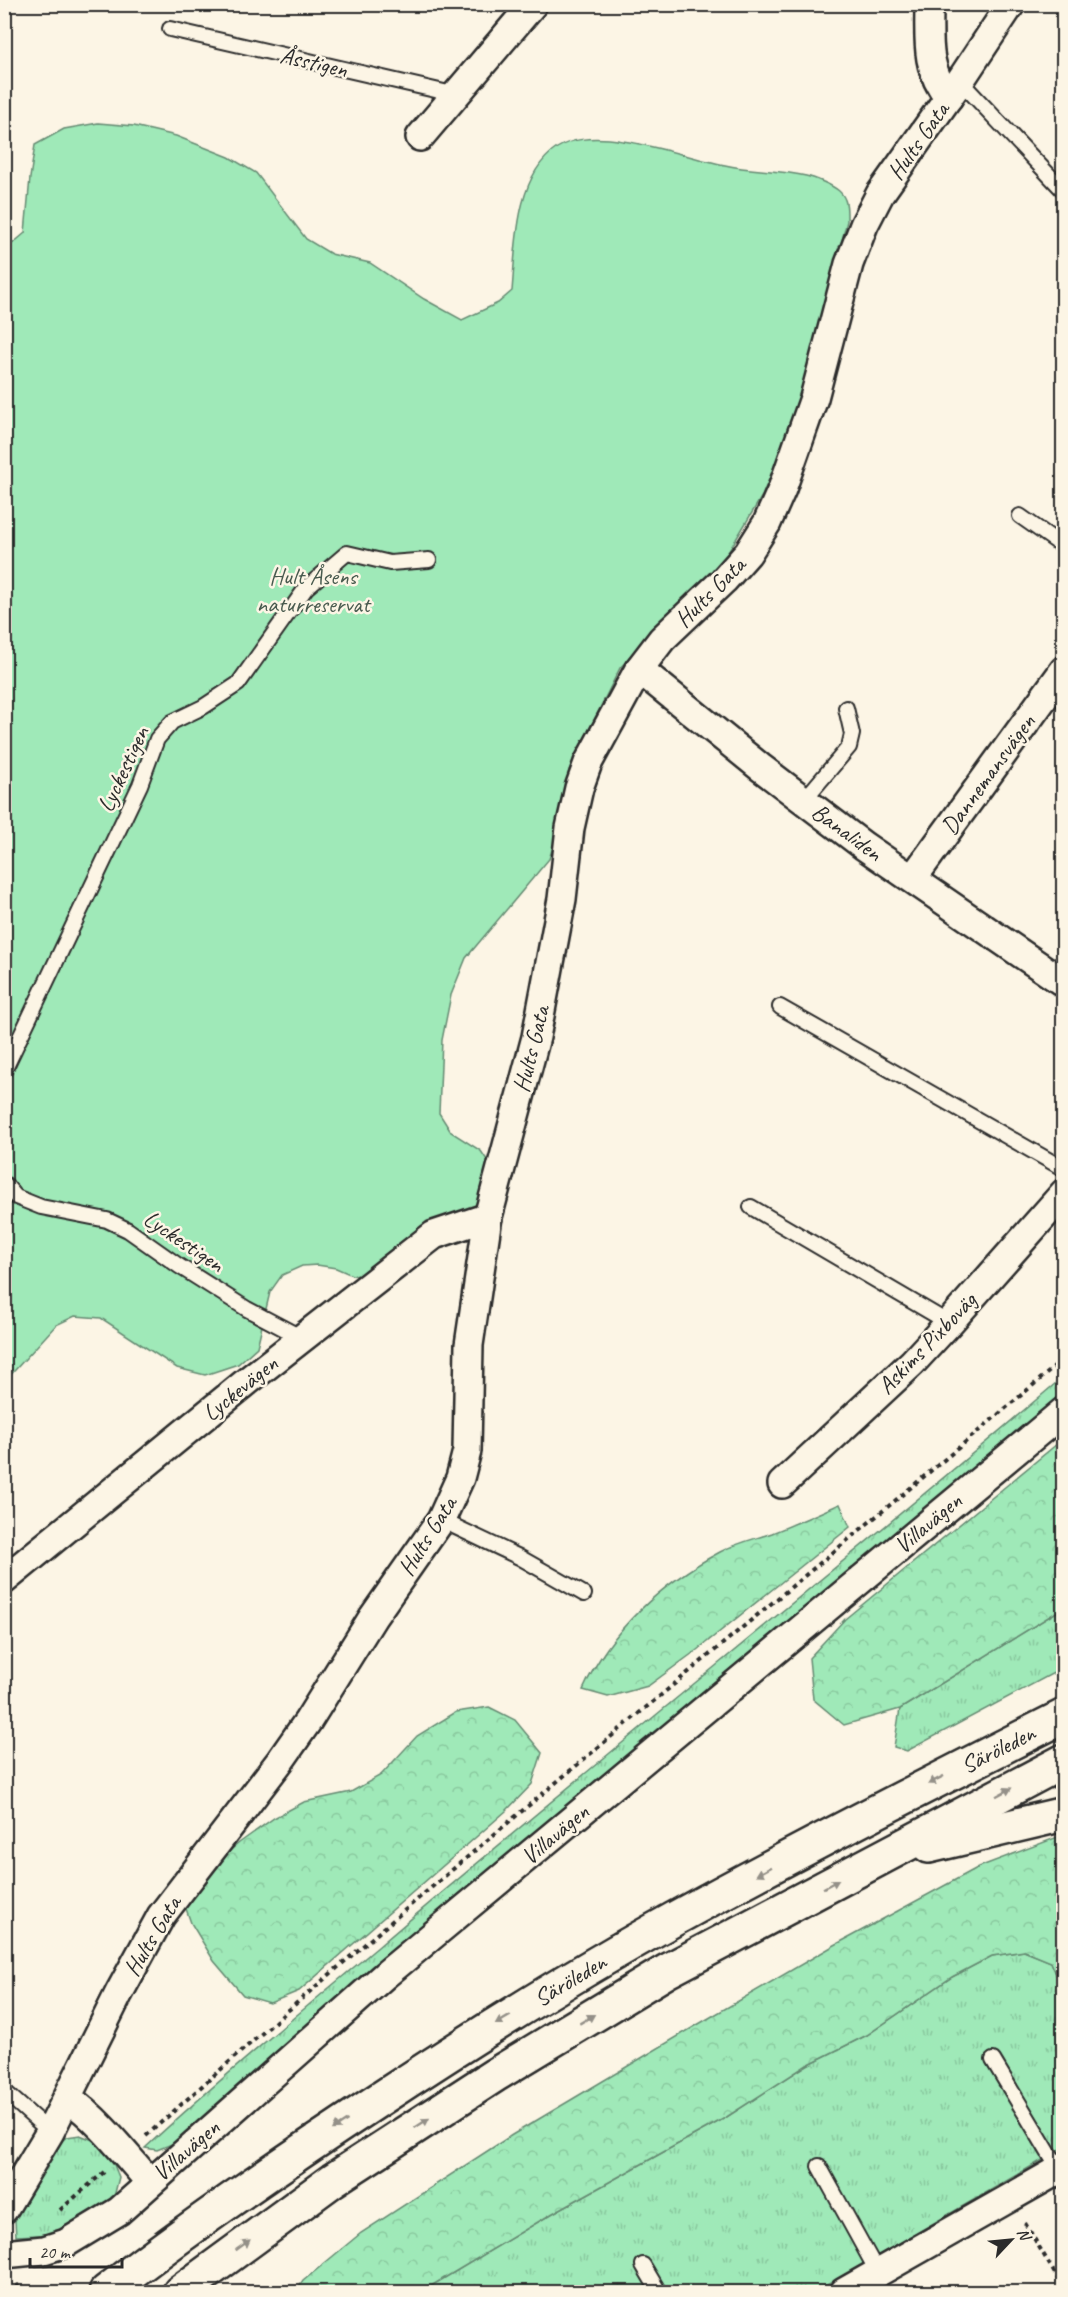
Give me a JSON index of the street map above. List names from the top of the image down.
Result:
{
  "streets": {
    "main road": ["Säröleden"],
    "street": [
      "Hults Gata",
      "Dannemansvägen",
      "Banaliden",
      "Askims Pixboväg",
      "Lyckevägen",
      "Villavägen"
    ],
    "lane": ["Åsstigen", "Lyckestigen"]
  },
  "crossings": [
    ["Hults Gata", "Banaliden"],
    ["Hults Gata", "Lyckevägen"],
    ["Lyckestigen", "Lyckevägen"],
    ["Dannemansvägen", "Banaliden"]
  ],
  "parks": ["Hult Åsens naturreservat"],
  "scale_bar": "20 m",
  "north": "top right"
}
